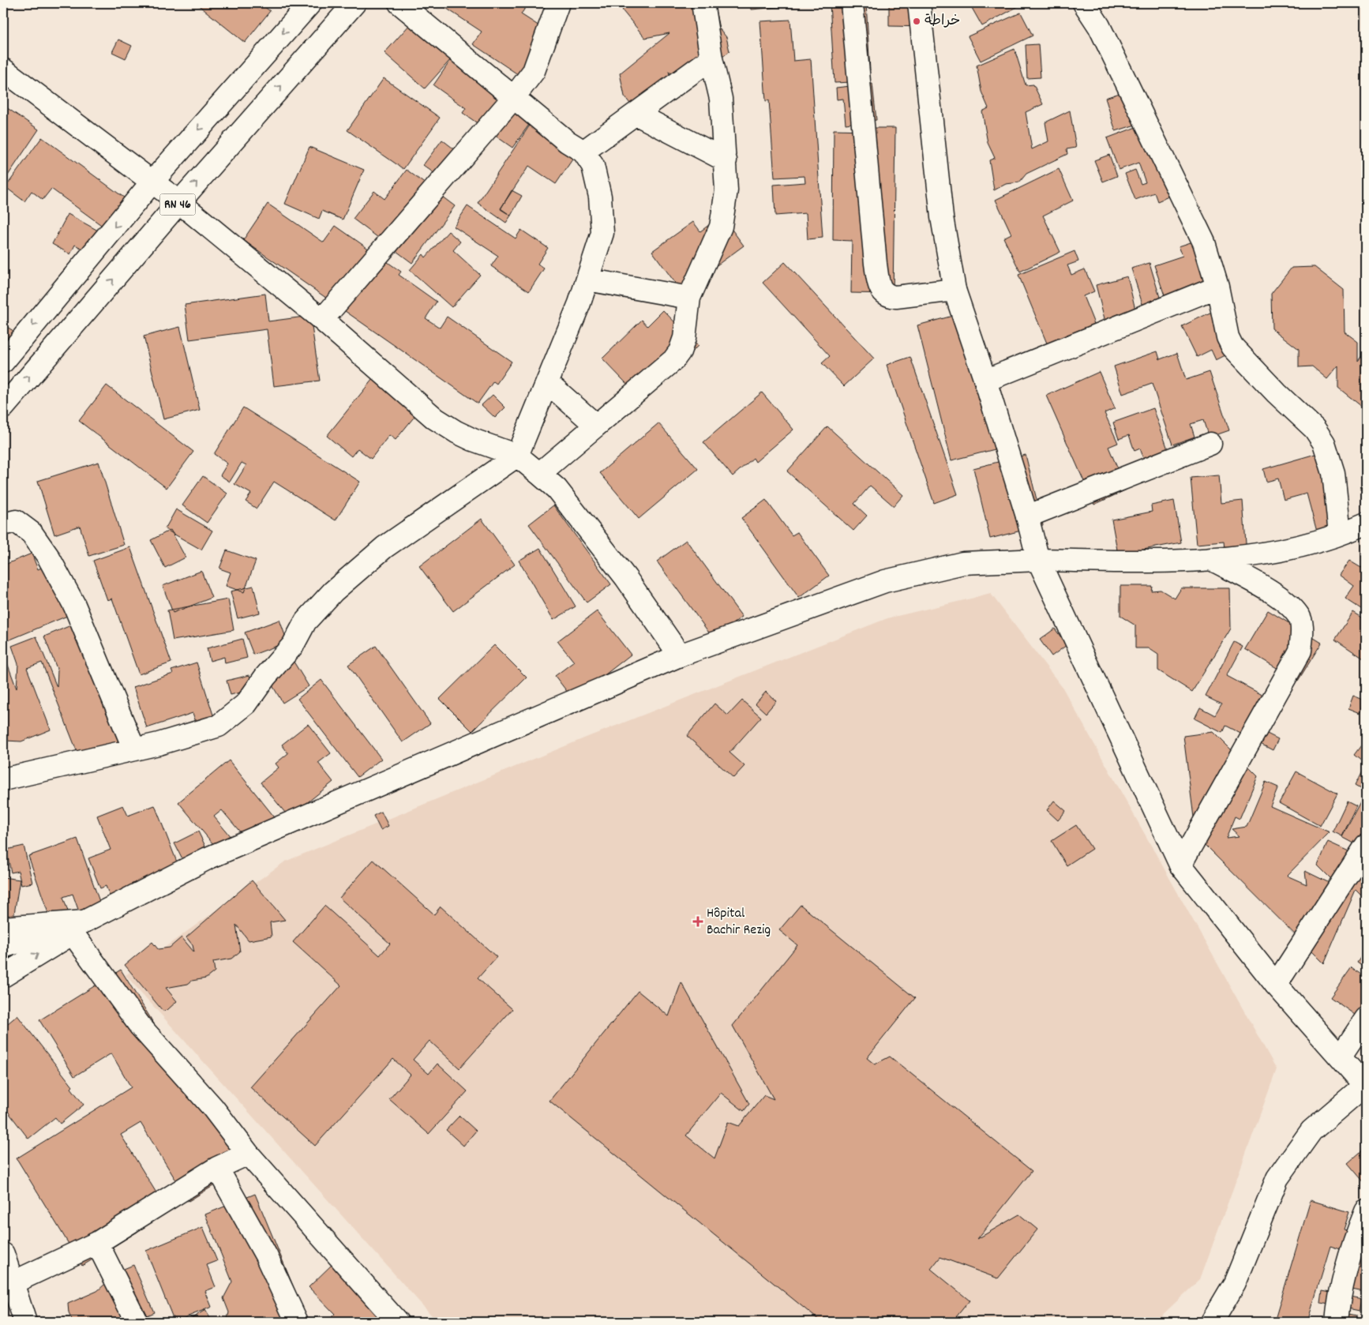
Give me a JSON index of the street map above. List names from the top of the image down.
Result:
{
  "streets": {
    "street": ["RN 46"]
  },
  "places": {
    "other": ["خراطة"],
    "health": ["Hôpital Bachir Rezig"]
  }
}
